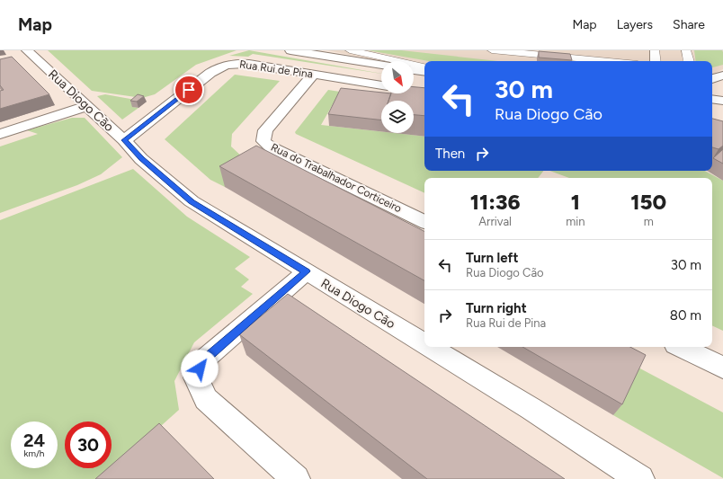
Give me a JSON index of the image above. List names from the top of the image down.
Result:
{
  "streets": {
    "street": ["Rua Rui de Pina", "Rua Diogo Cão", "Rua do Trabalhador Corticeiro"]
  },
  "crossings": [
    ["Rua Rui de Pina", "Rua Diogo Cão"],
    ["Rua Rui de Pina", "Rua do Trabalhador Corticeiro"]
  ],
  "north": "bottom right",
  "page": {
    "header": "Map",
    "nav": ["Map", "Layers", "Share"],
    "turn": ["30 m", "Rua Diogo Cão"],
    "then": "Then",
    "eta": [
      "11:36",
      "Arrival",
      "1",
      "min",
      "150",
      "m"
    ],
    "list": [
      {
        "name": "Turn left",
        "note": "Rua Diogo Cão",
        "value": "30 m"
      },
      {
        "name": "Turn right",
        "note": "Rua Rui de Pina",
        "value": "80 m"
      }
    ],
    "speed": "24 km/h",
    "limit": "30"
  }
}
